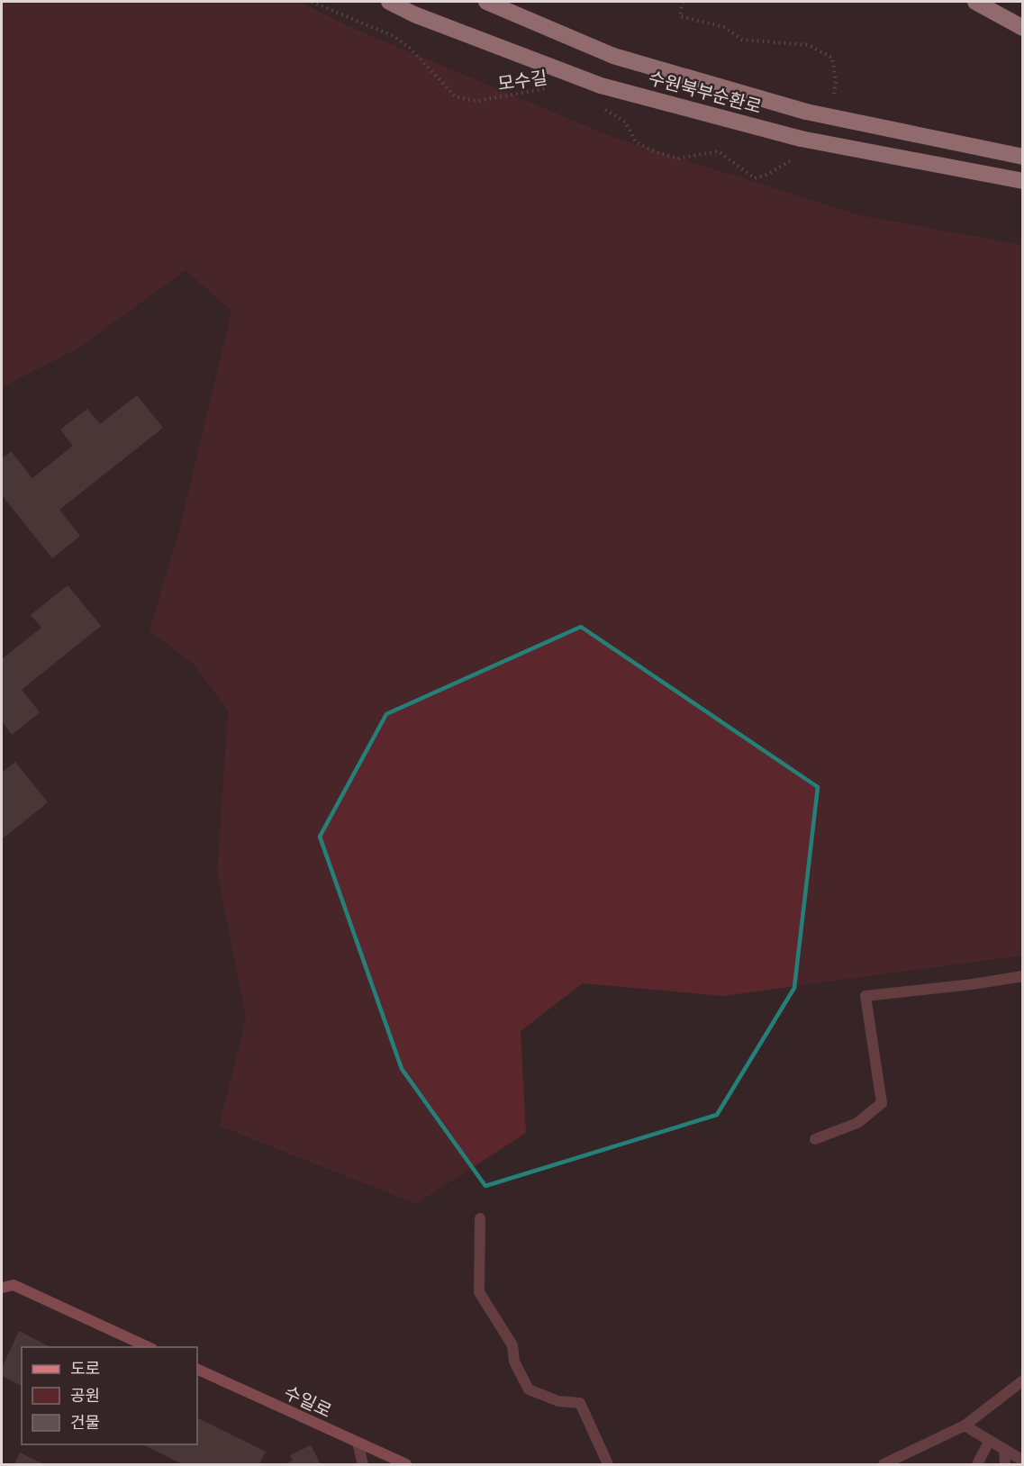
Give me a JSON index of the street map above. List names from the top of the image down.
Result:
{
  "streets": {
    "highway": ["수원북부순환로"],
    "street": ["수일로"],
    "path": ["모수길"]
  },
  "legend": ["도로", "공원", "건물"]
}
